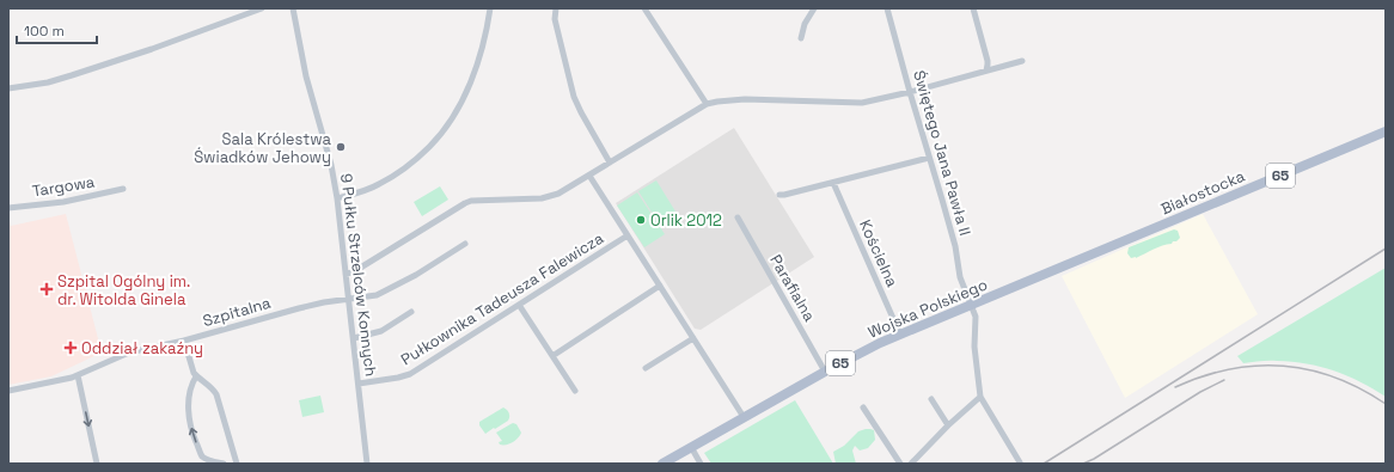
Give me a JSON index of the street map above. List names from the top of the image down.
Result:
{
  "streets": {
    "main road": ["65", "Białostocka", "Wojska Polskiego"],
    "street": [
      "Świętego Jana Pawła II",
      "Targowa",
      "Kościelna",
      "9 Pułku Strzelców Konnych",
      "Parafialna",
      "Pułkownika Tadeusza Falewicza",
      "Szpitalna"
    ]
  },
  "crossings": [
    ["Świętego Jana Pawła II", "Wojska Polskiego"],
    ["Białostocka", "Wojska Polskiego"],
    ["Kościelna", "Wojska Polskiego"],
    ["9 Pułku Strzelców Konnych", "Pułkownika Tadeusza Falewicza"],
    ["9 Pułku Strzelców Konnych", "Szpitalna"],
    ["Parafialna", "Wojska Polskiego"]
  ],
  "places": {
    "other": ["Sala Królestwa Świadków Jehowy", "Orlik 2012"],
    "health": ["Szpital Ogólny im. dr. Witolda Ginela", "Oddział zakaźny"]
  },
  "scale_bar": "100 m"
}
